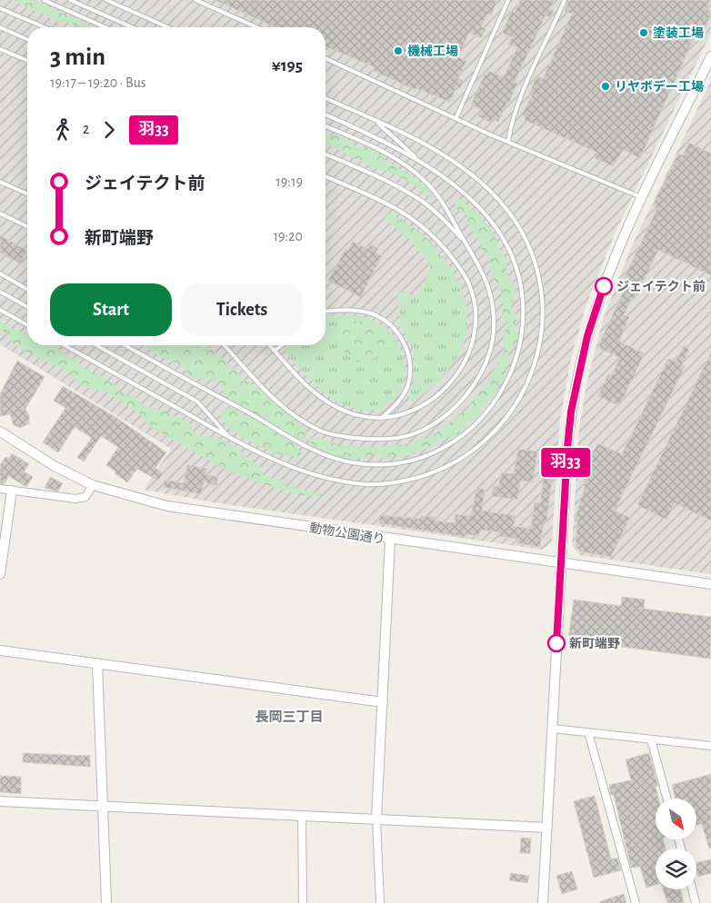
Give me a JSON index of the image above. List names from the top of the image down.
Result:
{
  "streets": {
    "street": ["動物公園通り"]
  },
  "districts": ["長岡三丁目"],
  "places": [
    "塗装工場",
    "機械工場",
    "リヤボデー工場",
    "ジェイテクト前",
    "新町端野"
  ],
  "lines": ["bus line 羽33"],
  "north": "bottom right",
  "page": {
    "on_map": "羽33",
    "heading": ["3 min", "19:17 – 19:20 · Bus", "¥195"],
    "legs": ["2", "羽33"],
    "list": [
      {
        "name": "ジェイテクト前",
        "value": "19:19"
      },
      {
        "name": "新町端野",
        "value": "19:20"
      }
    ],
    "buttons": ["Start", "Tickets"]
  }
}
